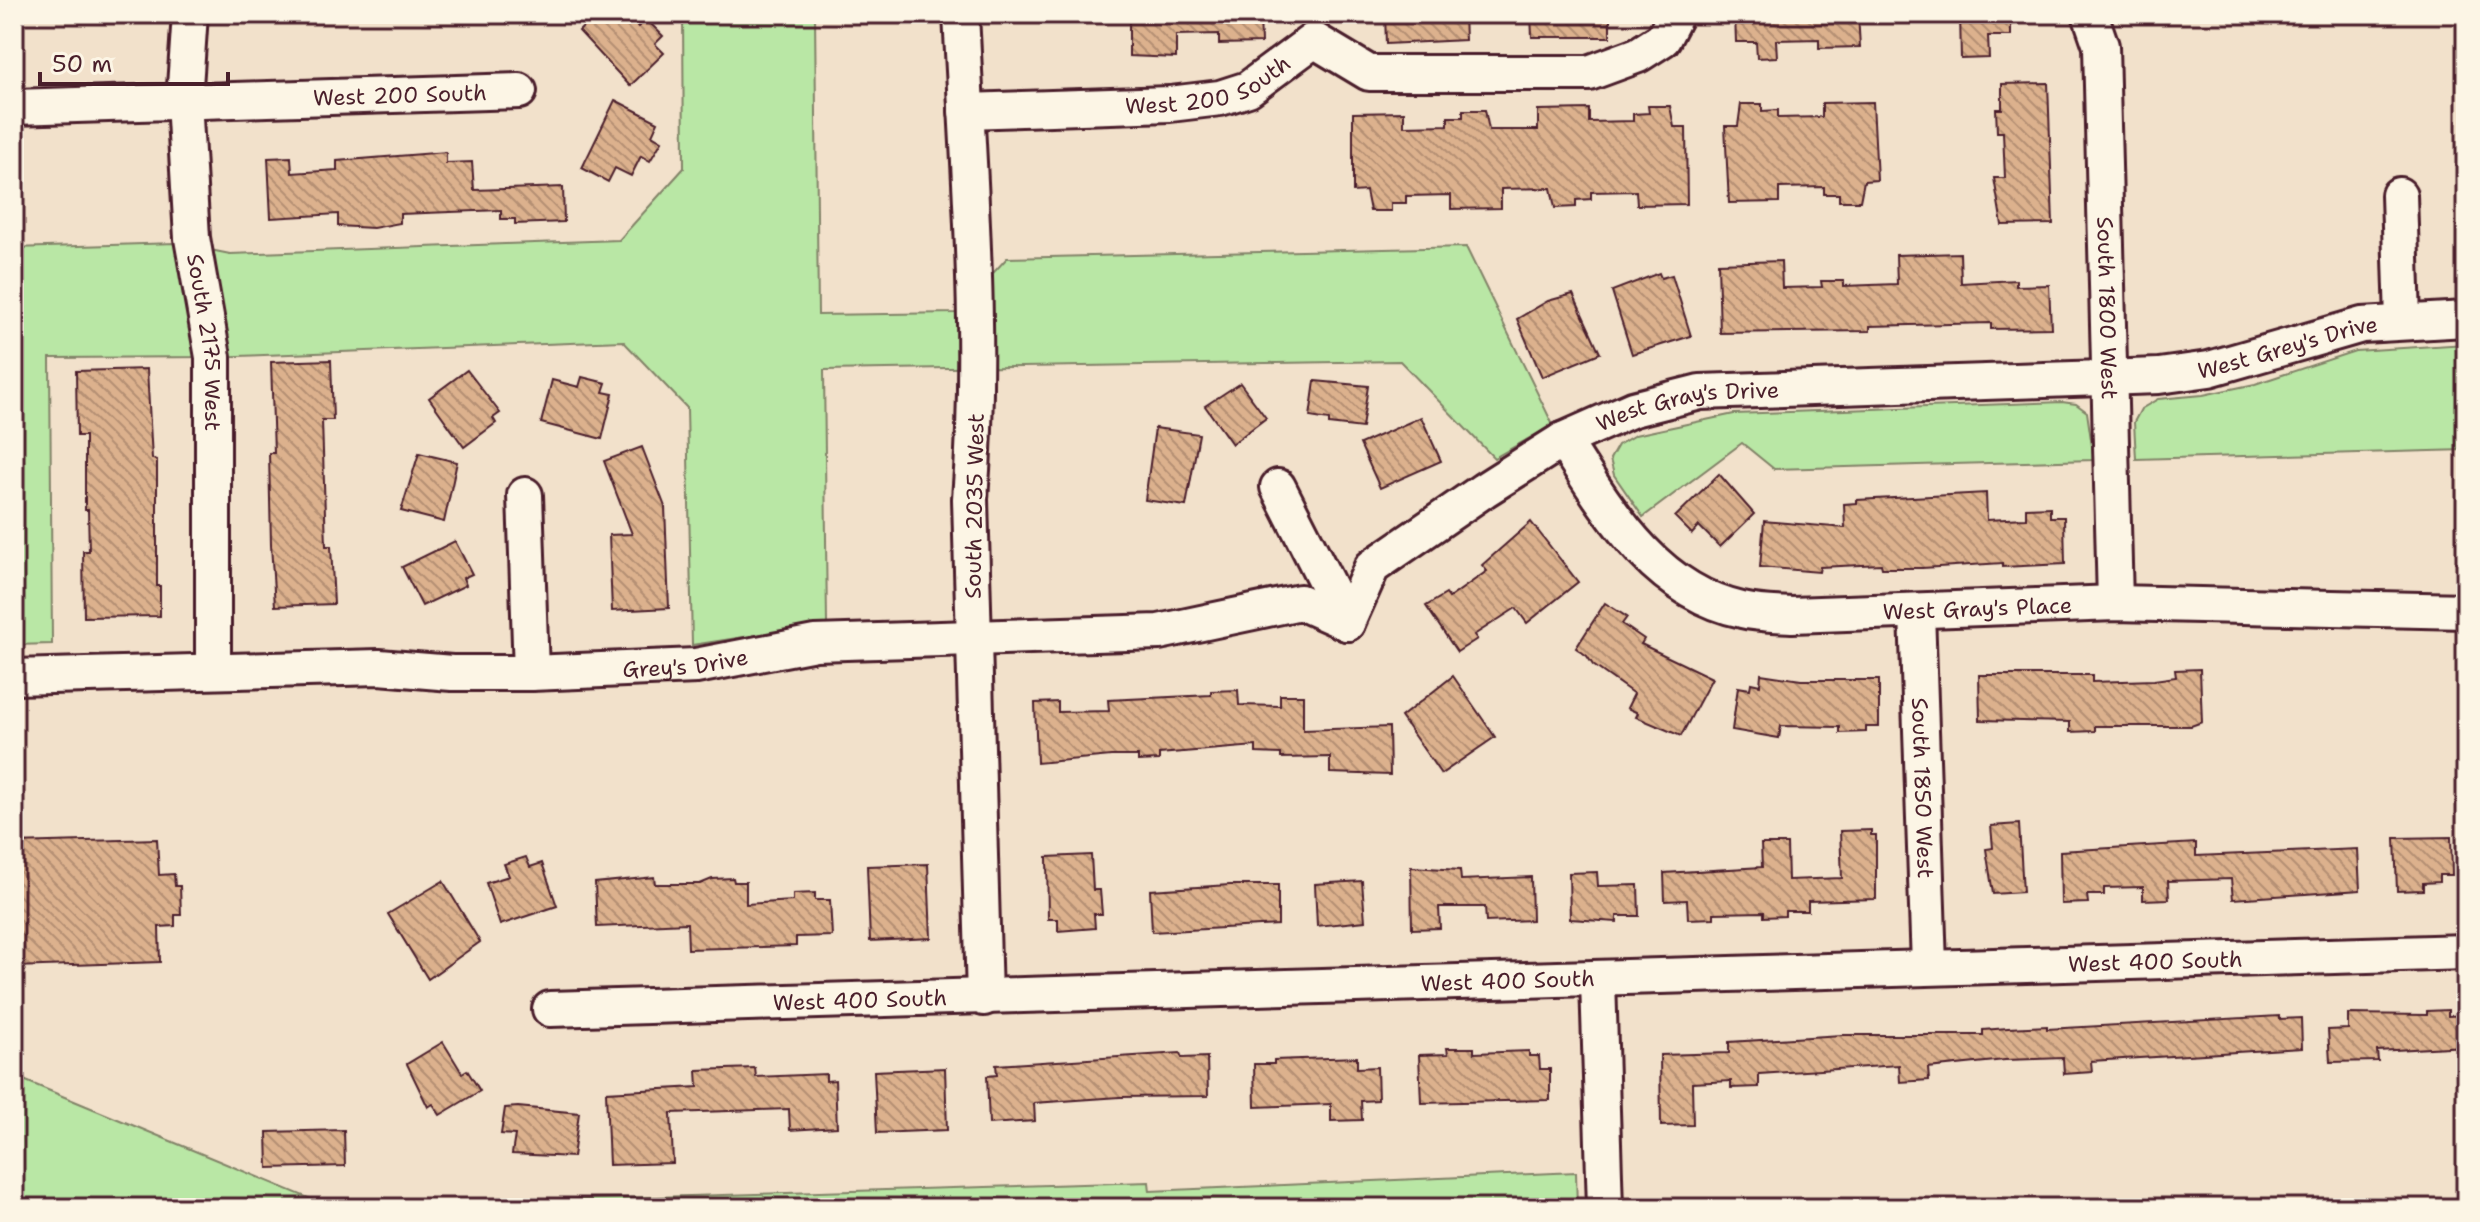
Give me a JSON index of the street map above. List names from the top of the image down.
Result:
{
  "streets": {
    "street": [
      "West 200 South",
      "South 1800 West",
      "South 2175 West",
      "West Grey's Drive",
      "West Gray's Drive",
      "South 2035 West",
      "West Gray's Place",
      "Grey's Drive",
      "South 1850 West",
      "West 400 South"
    ]
  },
  "crossings": [
    ["West 200 South", "South 2175 West"],
    ["West 200 South", "South 2035 West"],
    ["South 1800 West", "West Grey's Drive"],
    ["South 1800 West", "West Gray's Drive"],
    ["South 1800 West", "West Gray's Place"],
    ["South 2175 West", "Grey's Drive"],
    ["West Grey's Drive", "West Gray's Drive"],
    ["West Gray's Drive", "West Gray's Place"],
    ["West Gray's Drive", "Grey's Drive"],
    ["South 2035 West", "Grey's Drive"],
    ["South 2035 West", "West 400 South"],
    ["West Gray's Place", "South 1850 West"],
    ["South 1850 West", "West 400 South"]
  ],
  "scale_bar": "50 m"
}
